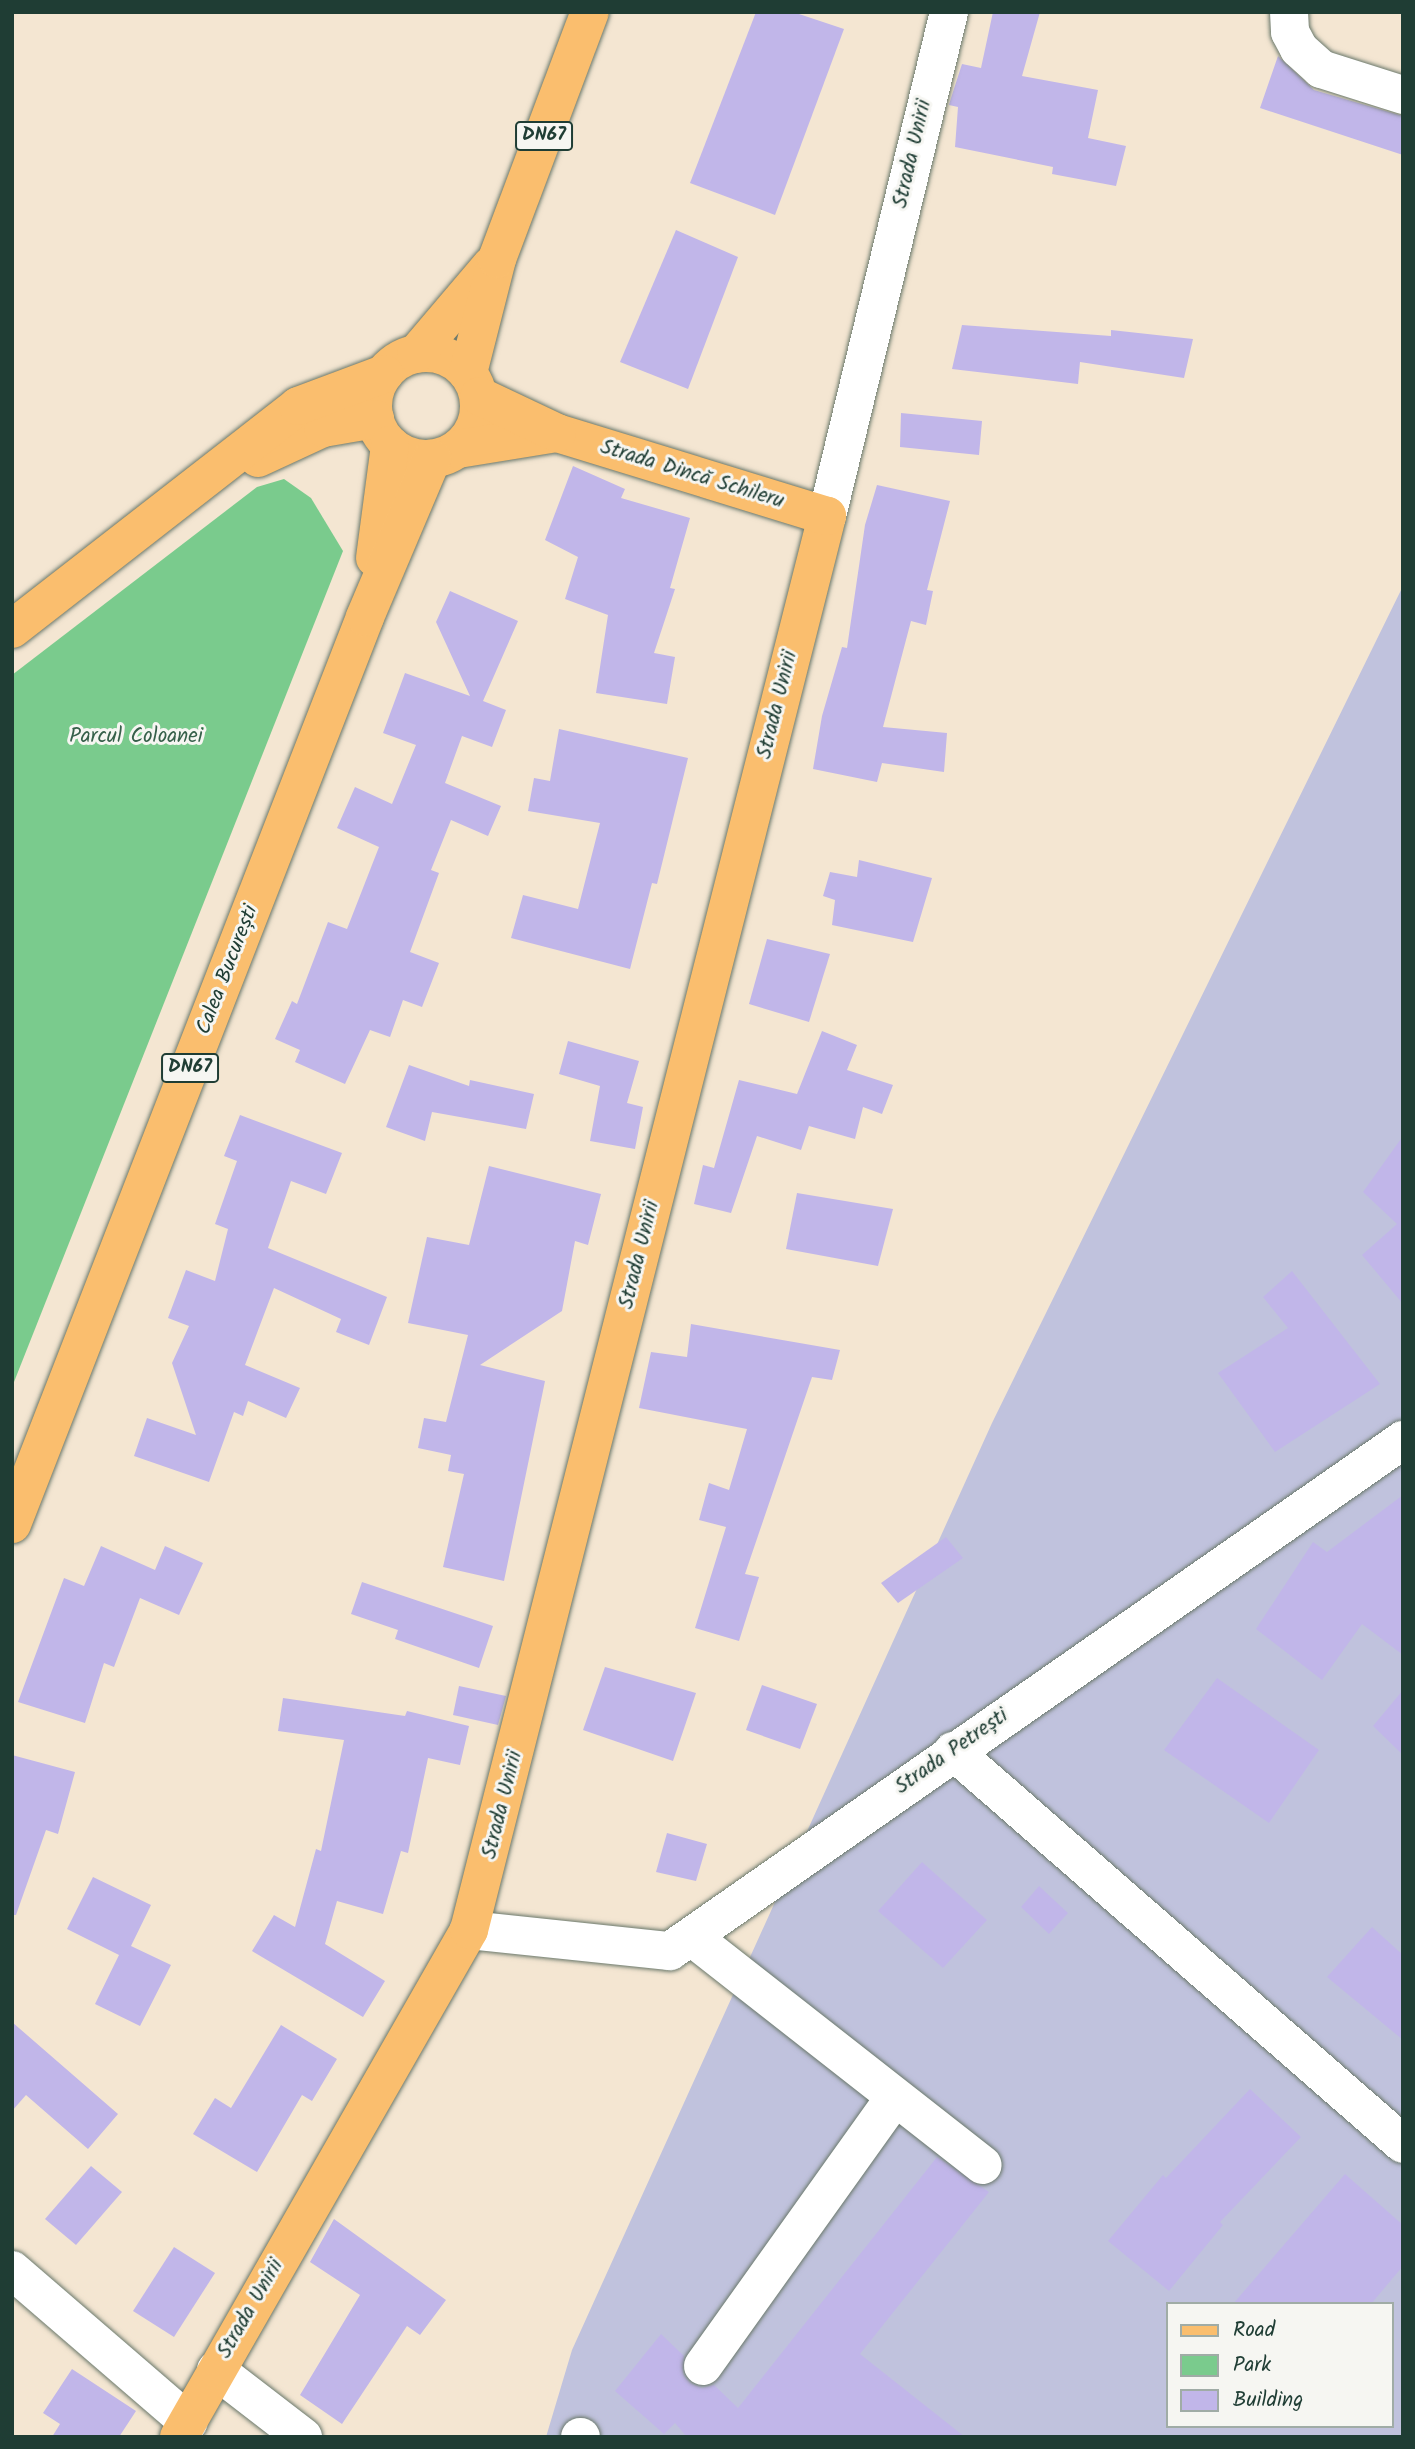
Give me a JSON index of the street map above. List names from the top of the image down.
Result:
{
  "streets": {
    "main road": [
      "DN67",
      "Strada Unirii",
      "Strada Dincă Schileru",
      "Calea București"
    ],
    "street": ["Strada Petrești"]
  },
  "crossings": [
    ["Strada Unirii", "Strada Dincă Schileru"],
    ["Strada Unirii", "Strada Petrești"],
    ["Strada Dincă Schileru", "Calea București"]
  ],
  "parks": ["Parcul Coloanei"],
  "legend": ["Road", "Park", "Building"]
}
